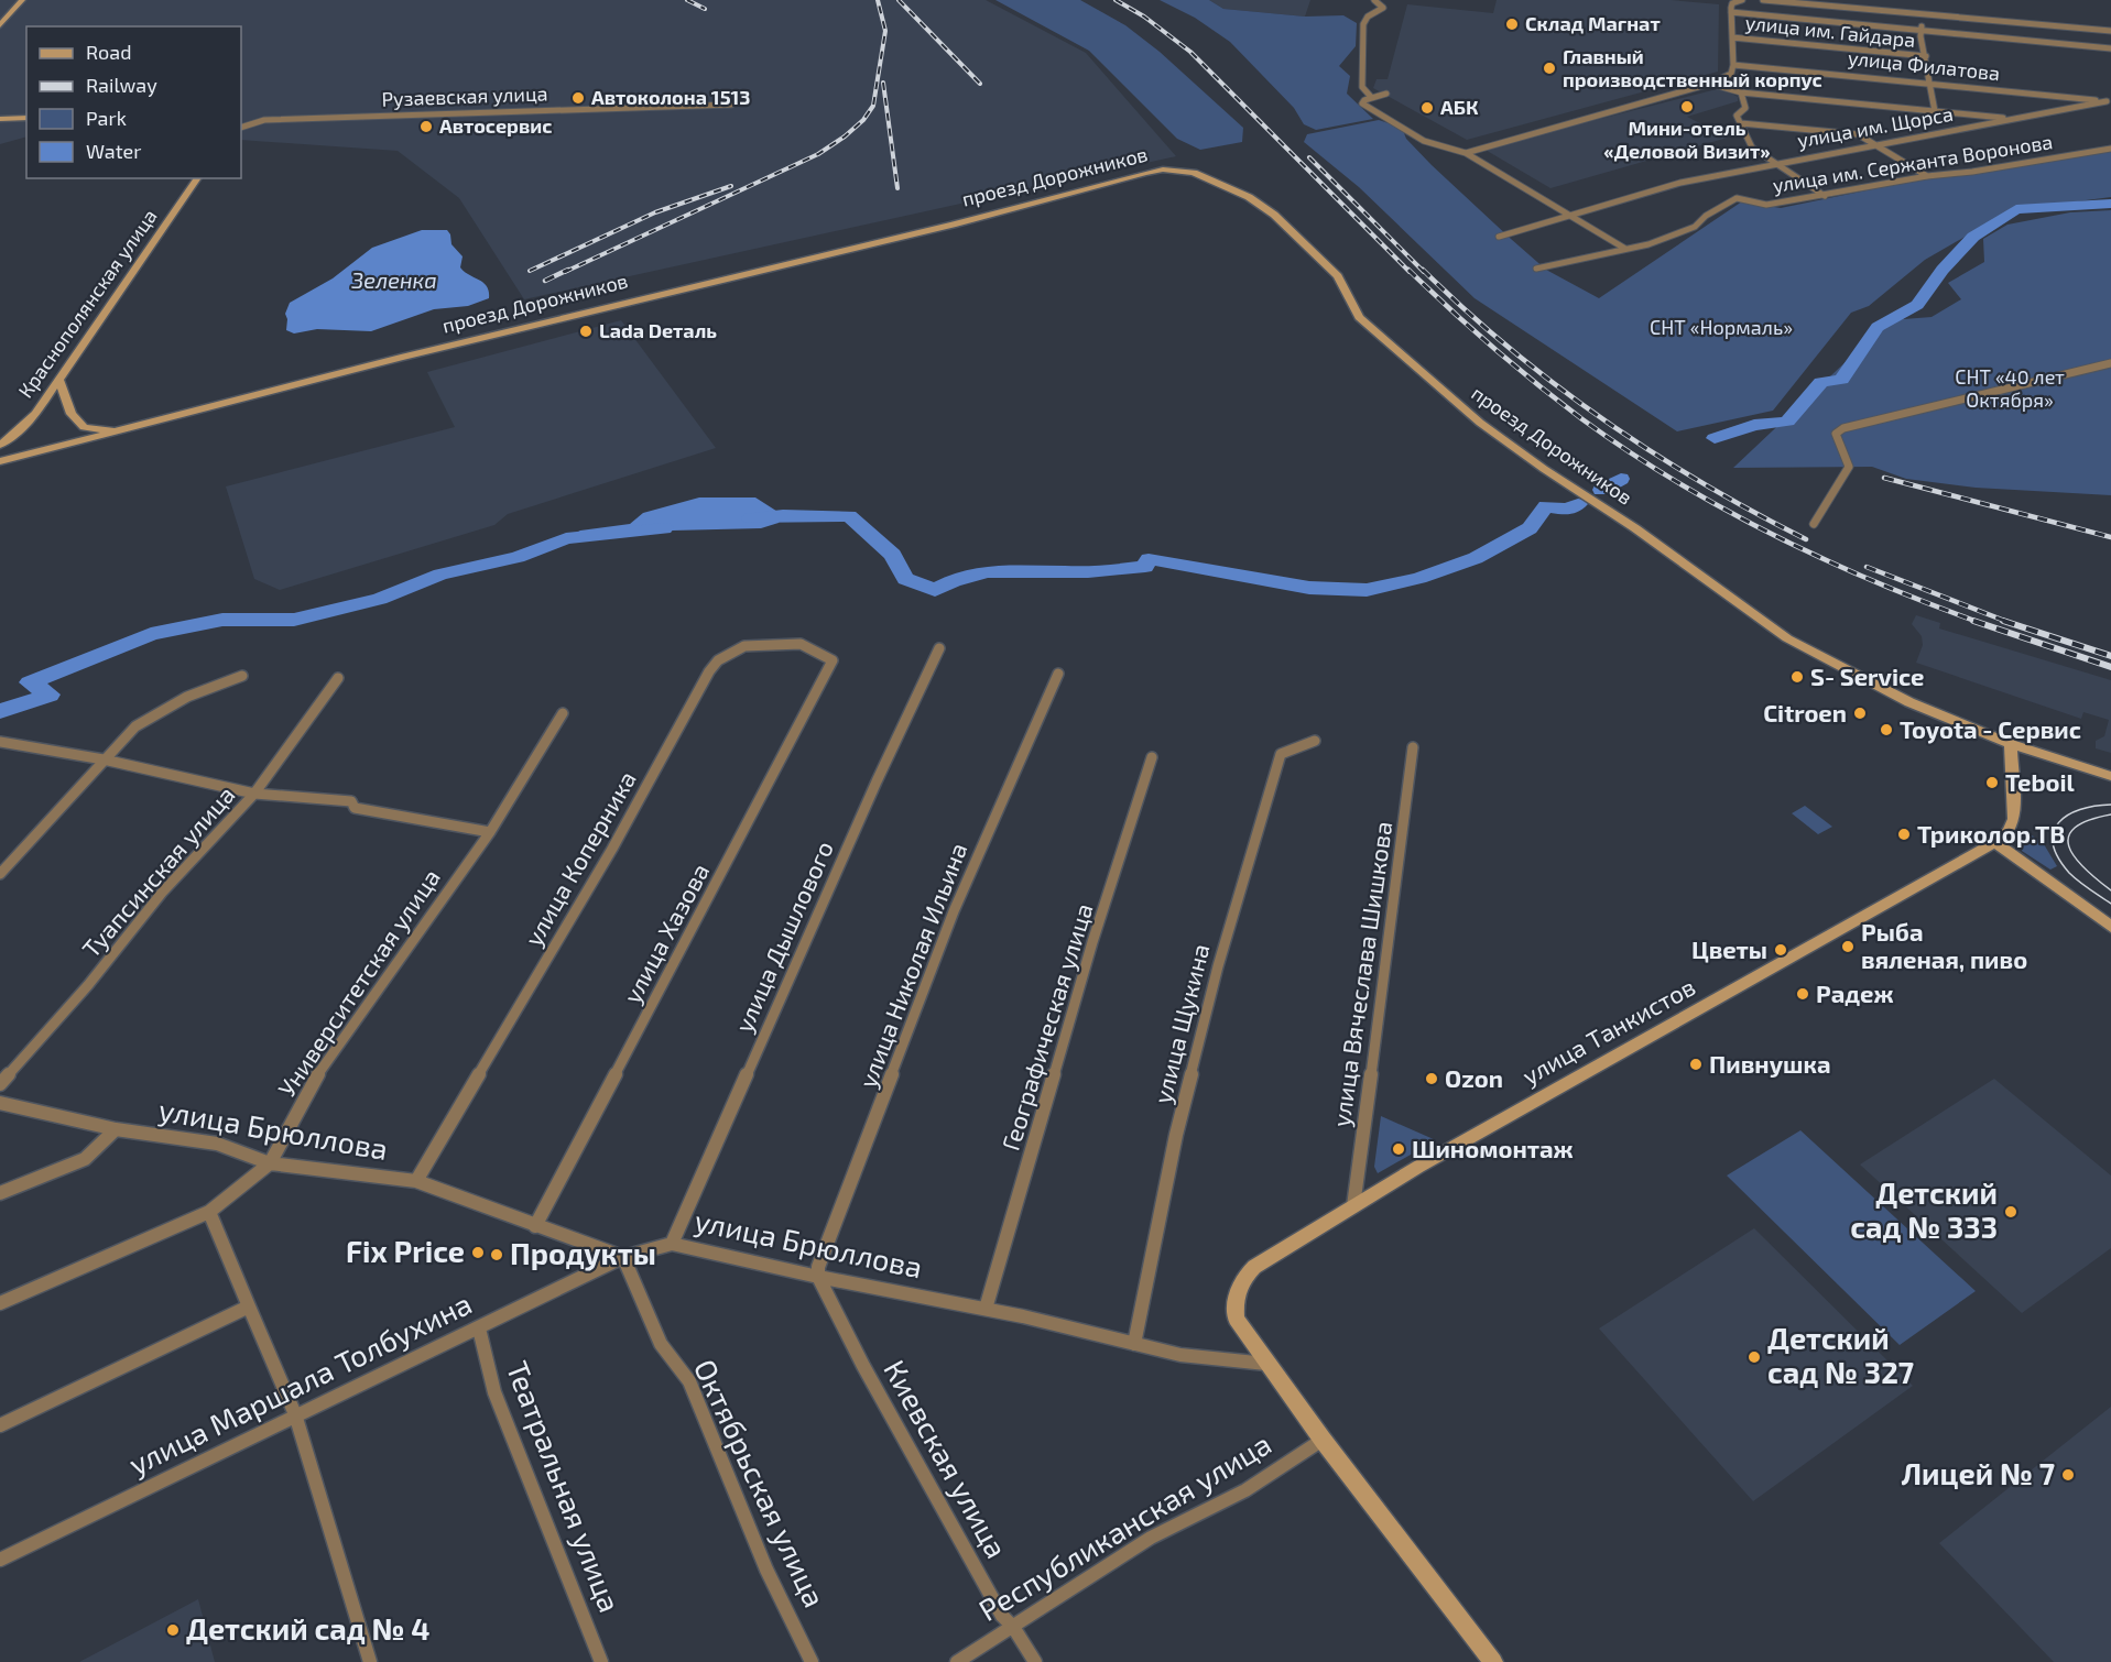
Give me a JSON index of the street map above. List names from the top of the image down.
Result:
{
  "streets": {
    "main road": ["проезд Дорожников", "Краснополянская улица", "улица Танкистов"],
    "street": [
      "улица им. Гайдара",
      "улица Филатова",
      "Рузаевская улица",
      "улица им. Щорса",
      "улица им. Сержанта Воронова",
      "улица Коперника",
      "Туапсинская улица",
      "улица Хазова",
      "улица Дышлового",
      "улица Николая Ильина",
      "улица Вячеслава Шишкова",
      "Университетская улица",
      "улица Щукина",
      "Географическая улица",
      "улица Брюллова",
      "улица Маршала Толбухина",
      "Киевская улица",
      "Октябрьская улица",
      "Театральная улица",
      "Республиканская улица"
    ]
  },
  "crossings": [
    ["улица Филатова", "улица им. Щорса"],
    ["проезд Дорожников", "улица Танкистов"],
    ["улица Коперника", "улица Хазова"],
    ["улица Коперника", "улица Брюллова"],
    ["улица Хазова", "улица Брюллова"],
    ["улица Дышлового", "улица Брюллова"],
    ["улица Николая Ильина", "улица Брюллова"],
    ["улица Николая Ильина", "Киевская улица"],
    ["улица Вячеслава Шишкова", "улица Танкистов"],
    ["Университетская улица", "улица Брюллова"],
    ["улица Щукина", "улица Брюллова"],
    ["Географическая улица", "улица Брюллова"],
    ["улица Танкистов", "улица Брюллова"],
    ["улица Танкистов", "Республиканская улица"],
    ["улица Брюллова", "улица Маршала Толбухина"],
    ["улица Брюллова", "Киевская улица"],
    ["улица Брюллова", "Октябрьская улица"],
    ["улица Маршала Толбухина", "Октябрьская улица"],
    ["улица Маршала Толбухина", "Театральная улица"],
    ["Киевская улица", "Республиканская улица"]
  ],
  "water": ["Зеленка"],
  "parks": ["СНТ «Нормаль»", "СНТ «40 лет Октября»"],
  "places": [
    "Склад Магнат",
    "Главный производственный корпус",
    "Автоколона 1513",
    "Мини-отель «Деловой Визит»",
    "АБК",
    "Автосервис",
    "Lada Dеталь",
    "S- Service",
    "Citroen",
    "Toyota - Сервис",
    "Teboil",
    "Триколор.ТВ",
    "Рыба вяленая, пиво",
    "Цветы",
    "Радеж",
    "Пивнушка",
    "Ozon",
    "Шиномонтаж",
    "Детский сад № 333",
    "Fix Price",
    "Продукты",
    "Детский сад № 327",
    "Лицей № 7",
    "Детский сад № 4"
  ],
  "legend": [
    "Road",
    "Railway",
    "Park",
    "Water"
  ]
}
